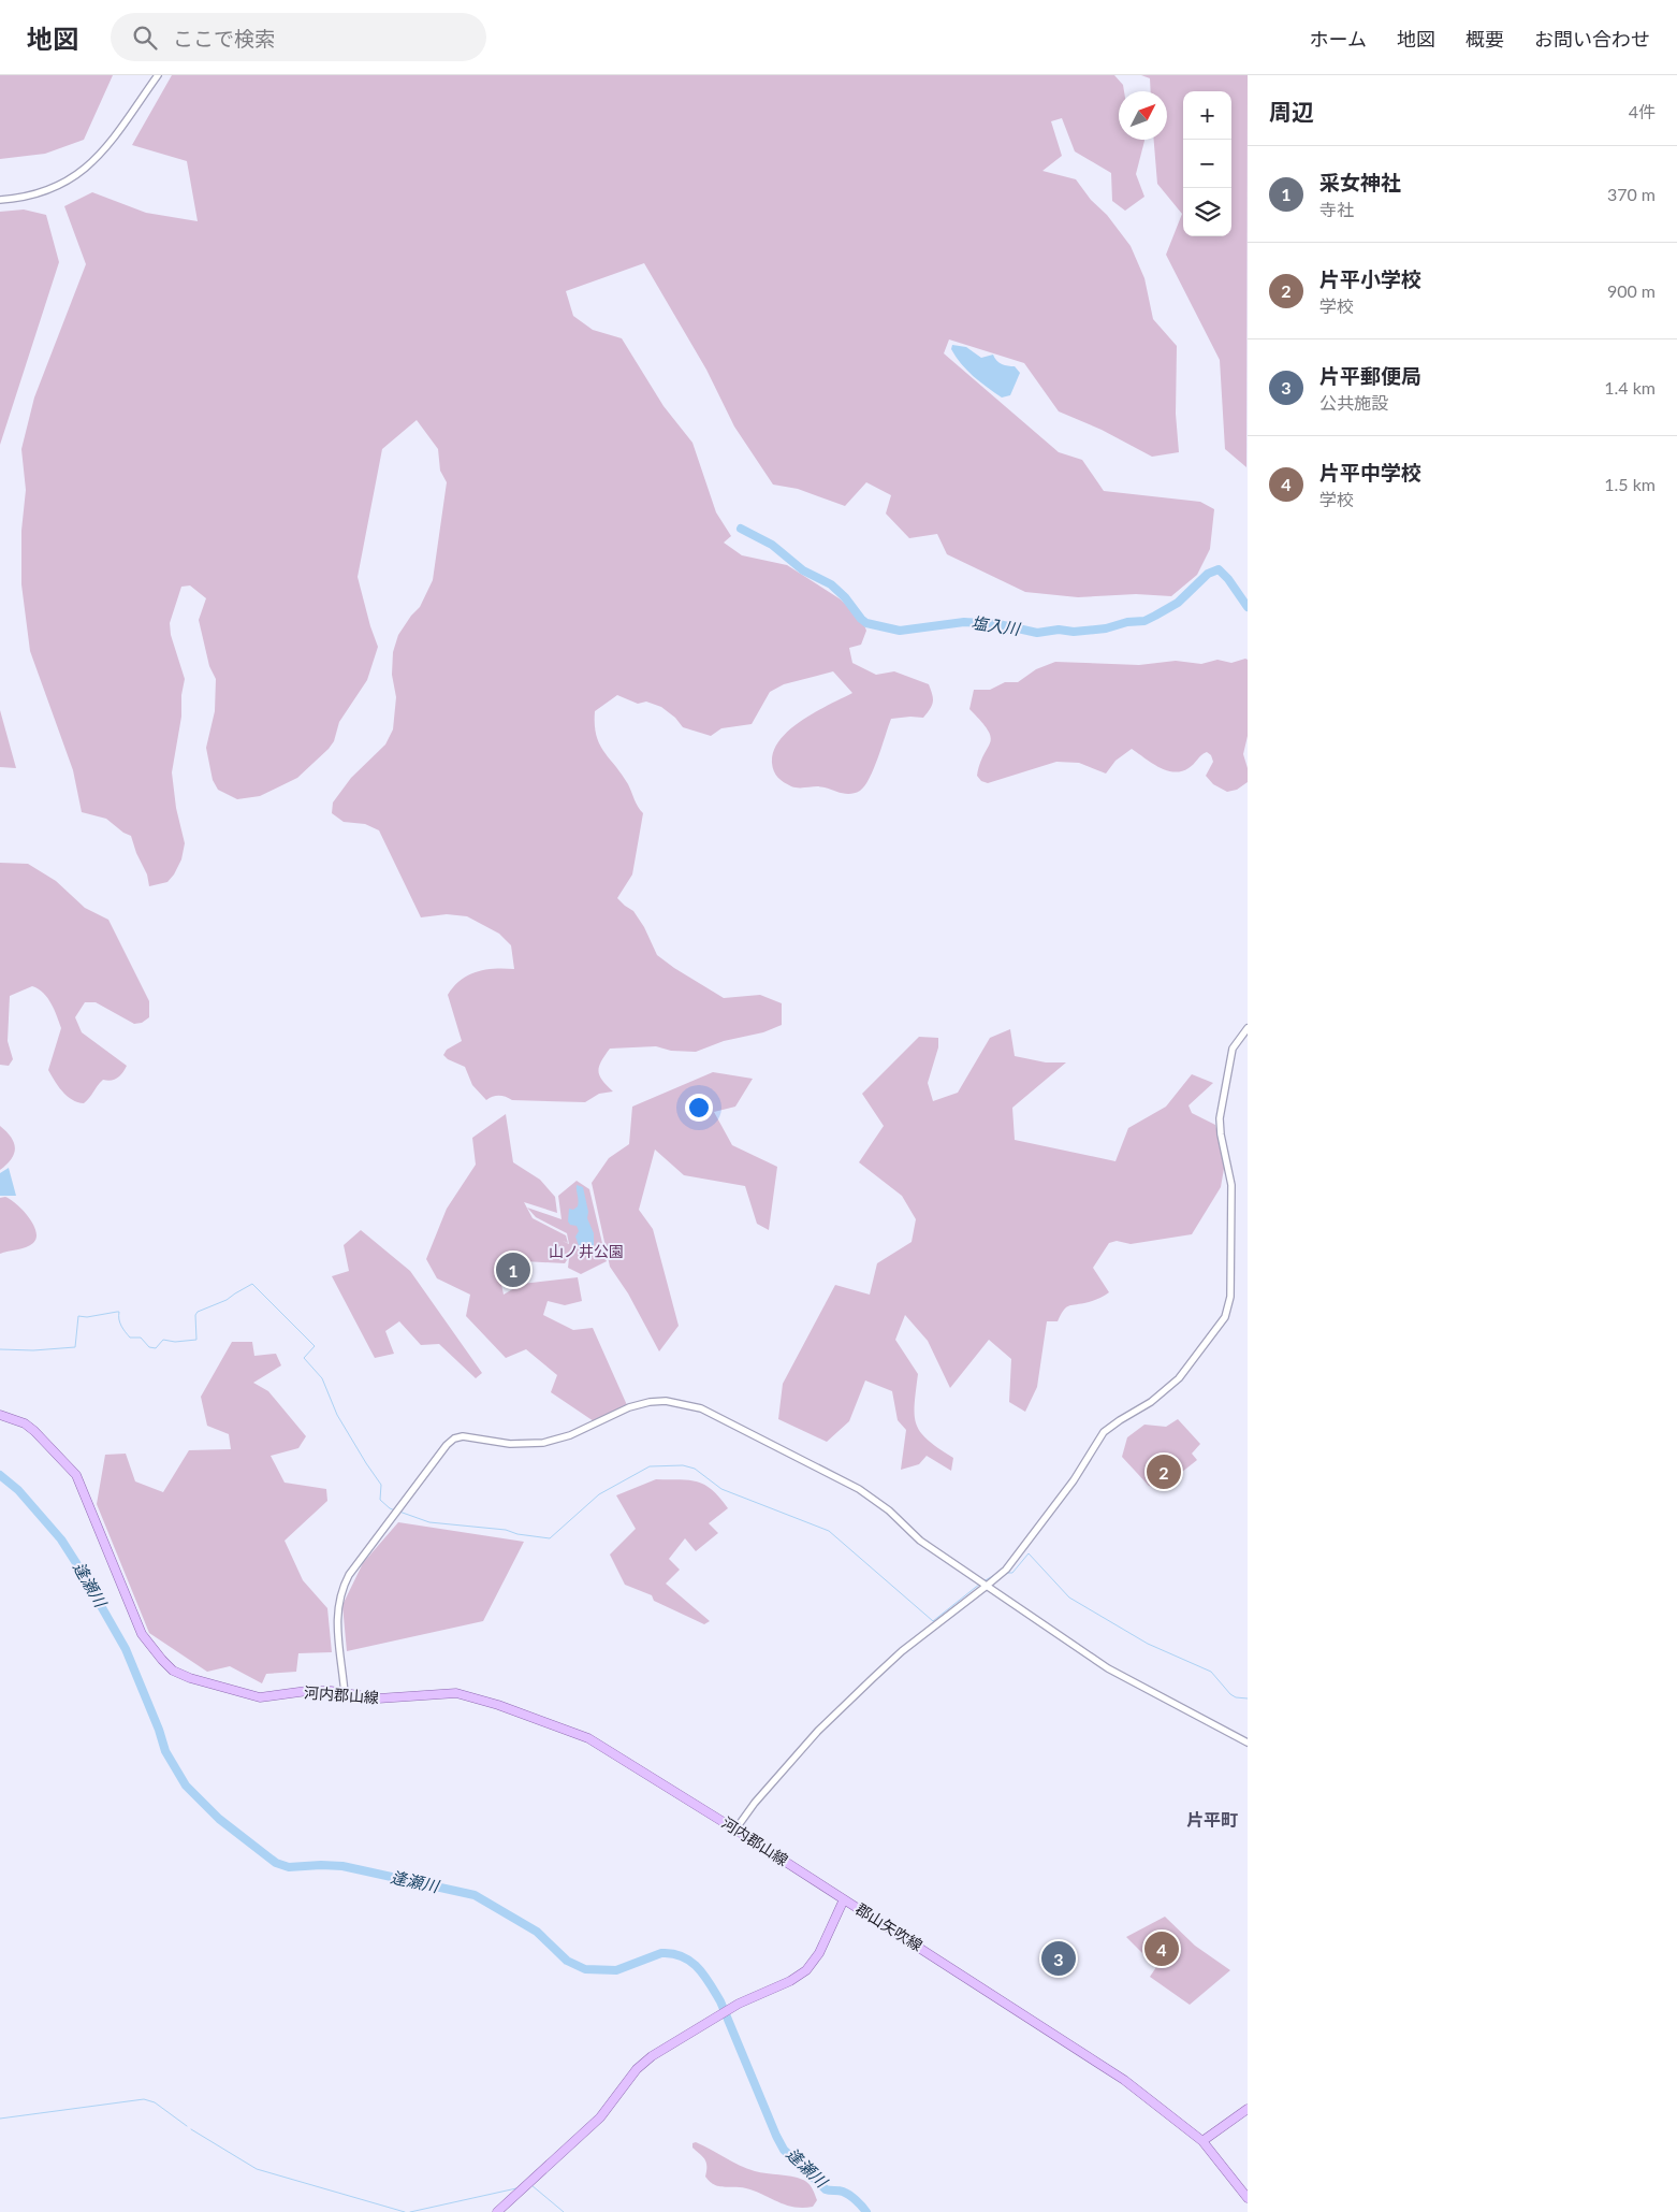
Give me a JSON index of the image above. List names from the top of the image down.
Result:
{
  "streets": {
    "main road": ["河内郡山線", "郡山矢吹線"]
  },
  "crossings": [
    ["河内郡山線", "郡山矢吹線"]
  ],
  "districts": ["片平町"],
  "water": ["塩入川", "逢瀬川"],
  "parks": ["山ノ井公園"],
  "north": "top right",
  "page": {
    "header": "地図",
    "search": "ここで検索",
    "nav": [
      "ホーム",
      "地図",
      "概要",
      "お問い合わせ"
    ],
    "heading": ["周辺", "4件"],
    "map_buttons": ["+", "−"],
    "list": [
      {
        "mark": "1",
        "name": "采女神社",
        "note": "寺社",
        "value": "370 m"
      },
      {
        "mark": "2",
        "name": "片平小学校",
        "note": "学校",
        "value": "900 m"
      },
      {
        "mark": "3",
        "name": "片平郵便局",
        "note": "公共施設",
        "value": "1.4 km"
      },
      {
        "mark": "4",
        "name": "片平中学校",
        "note": "学校",
        "value": "1.5 km"
      }
    ],
    "pins": [
      "1",
      "2",
      "4",
      "3"
    ]
  }
}
